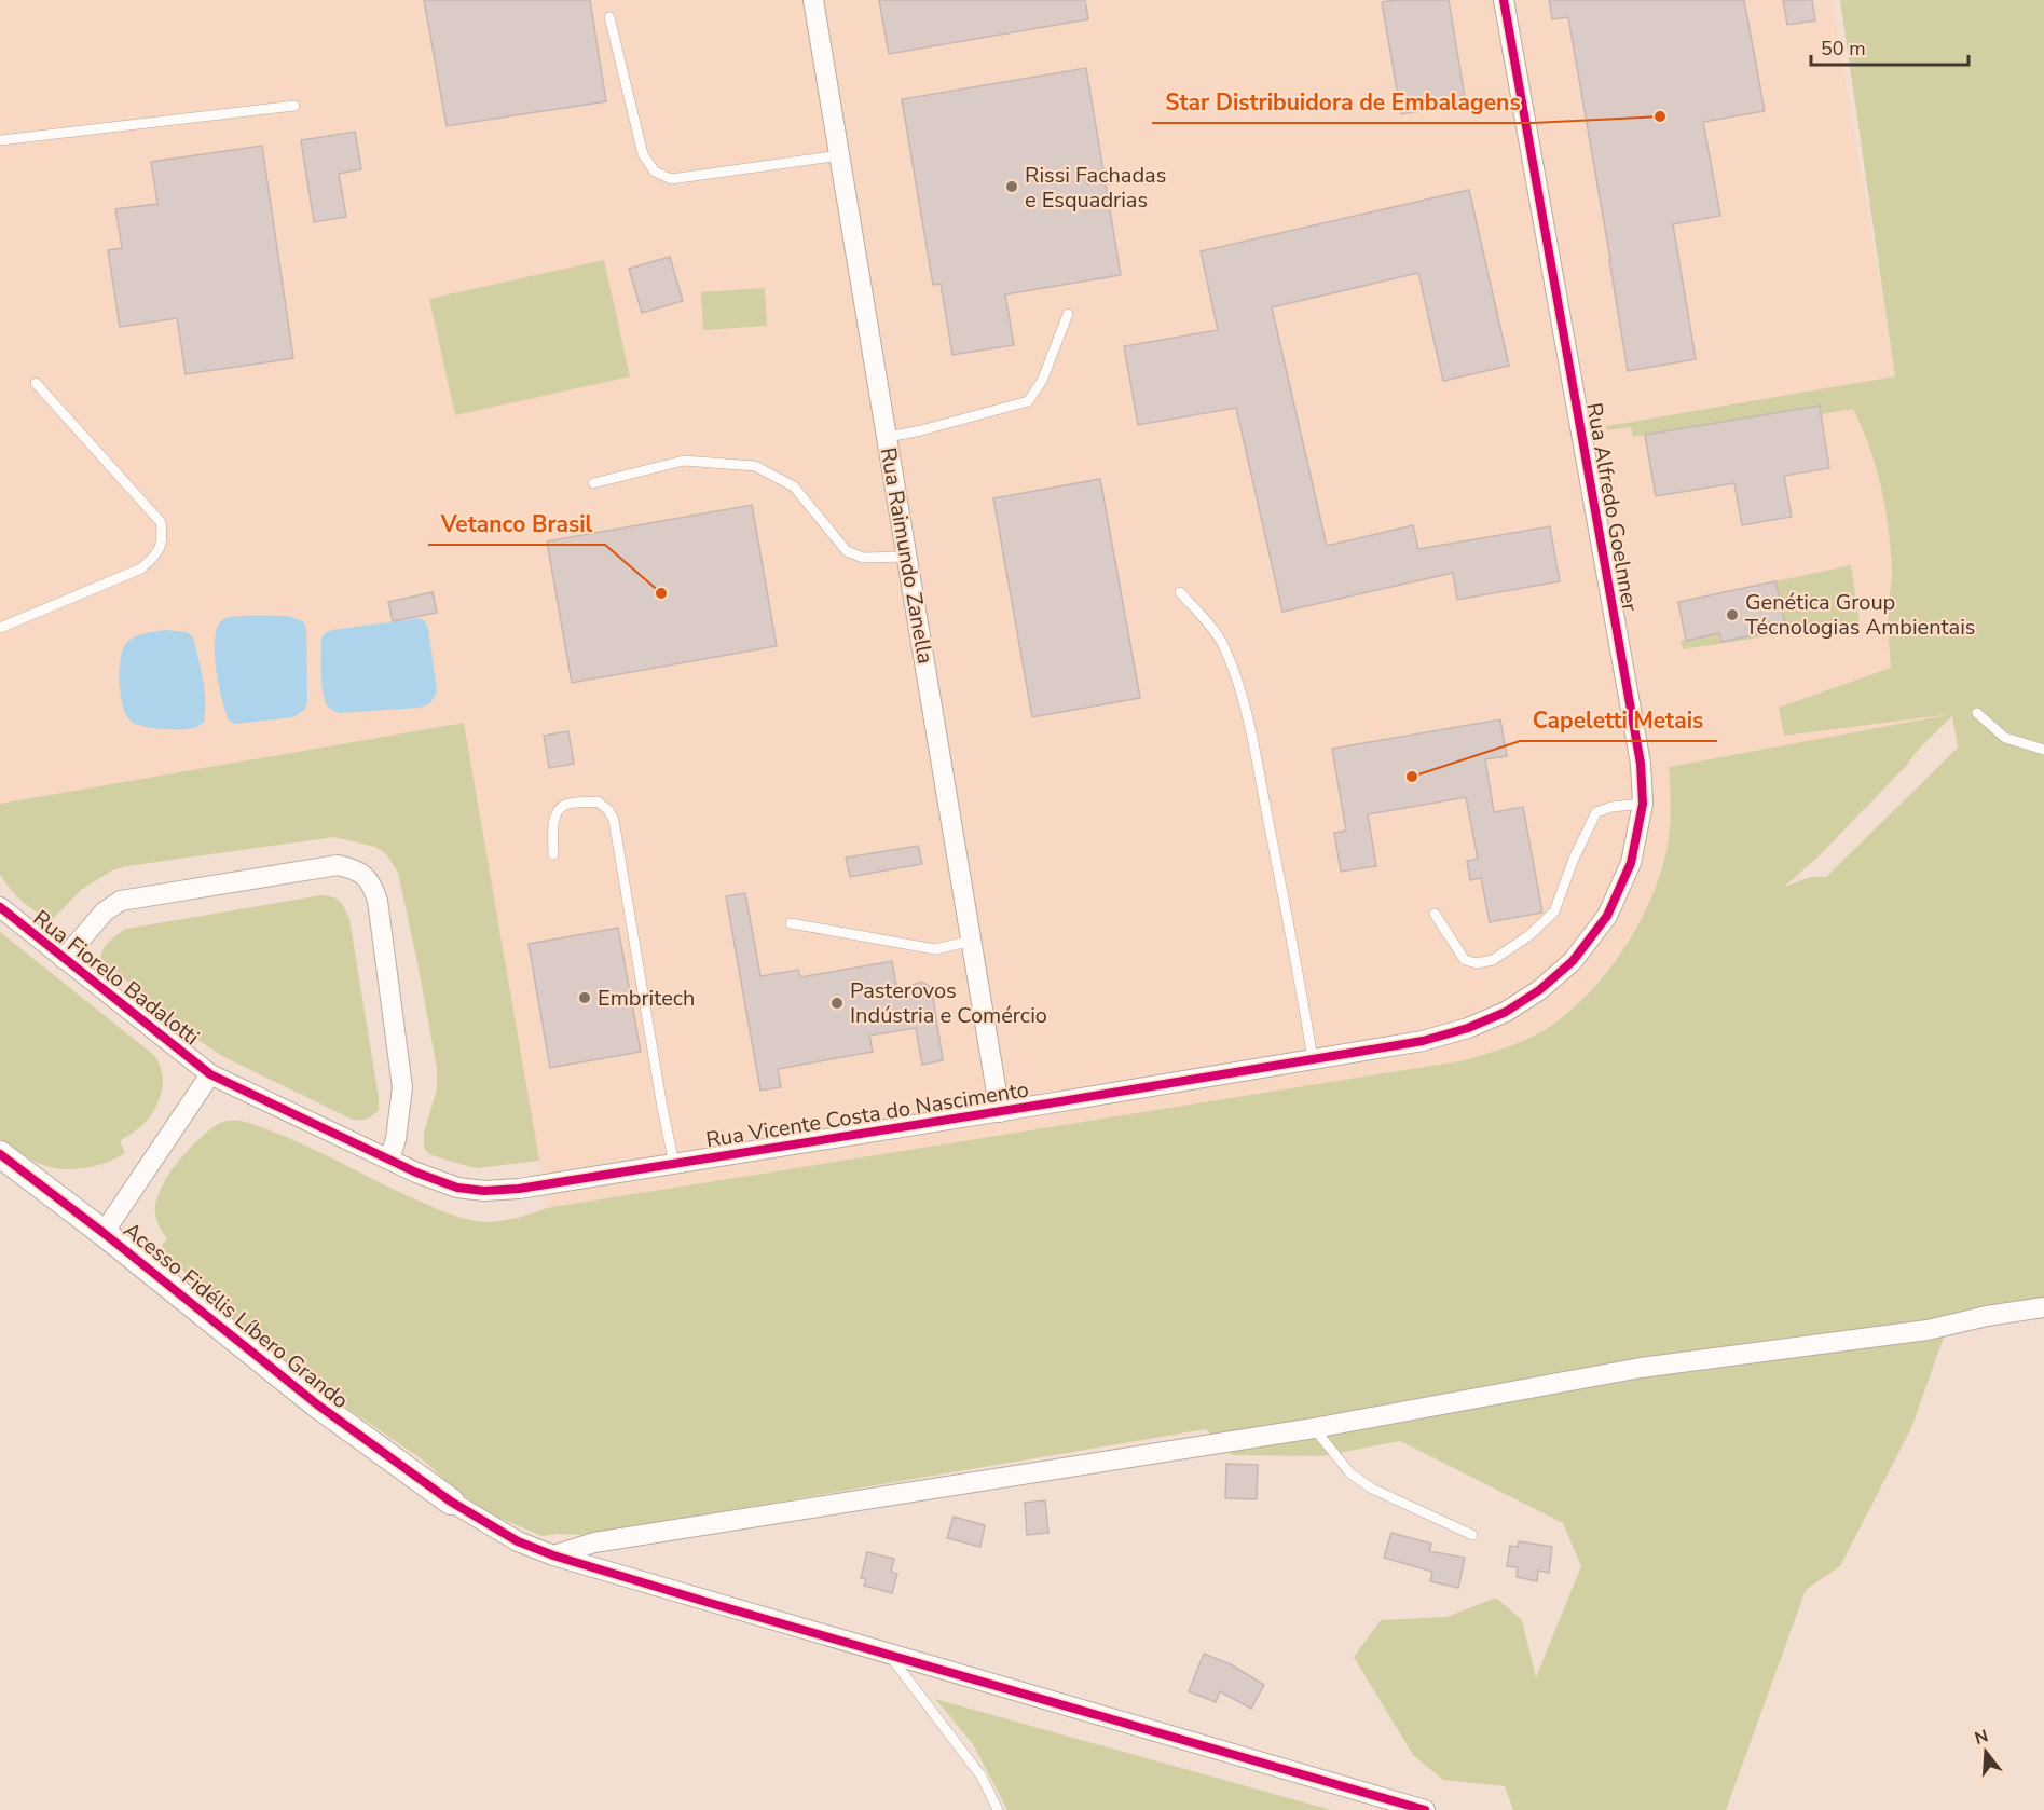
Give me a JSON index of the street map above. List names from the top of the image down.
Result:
{
  "streets": {
    "street": [
      "Rua Alfredo Goelnner",
      "Rua Raimundo Zanella",
      "Rua Fiorelo Badalotti",
      "Rua Vicente Costa do Nascimento",
      "Acesso Fidélis Líbero Grando"
    ]
  },
  "crossings": [
    ["Rua Alfredo Goelnner", "Rua Vicente Costa do Nascimento"],
    ["Rua Raimundo Zanella", "Rua Vicente Costa do Nascimento"],
    ["Rua Fiorelo Badalotti", "Rua Vicente Costa do Nascimento"]
  ],
  "places": [
    "Star Distribuidora de Embalagens",
    "Rissi Fachadas e Esquadrias",
    "Vetanco Brasil",
    "Genética Group Técnologias Ambientais",
    "Capeletti Metais",
    "Embritech",
    "Pasterovos Indústria e Comércio"
  ],
  "scale_bar": "50 m",
  "north": "top"
}
